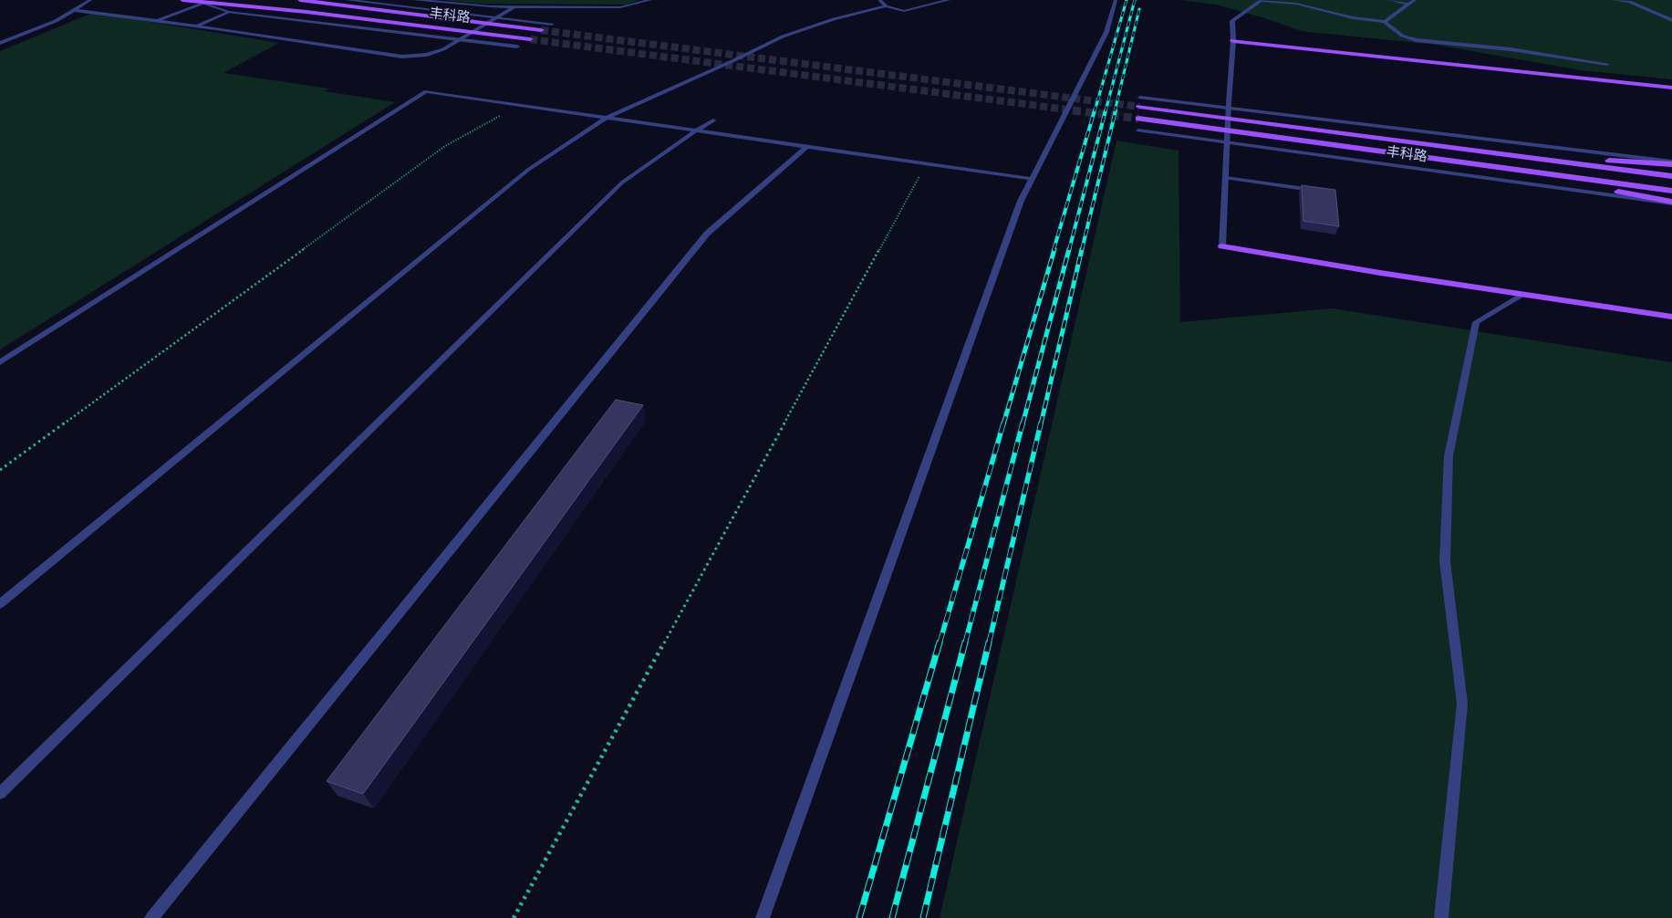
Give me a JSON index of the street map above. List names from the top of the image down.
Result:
{
  "streets": {
    "main road": ["丰科路"]
  }
}
